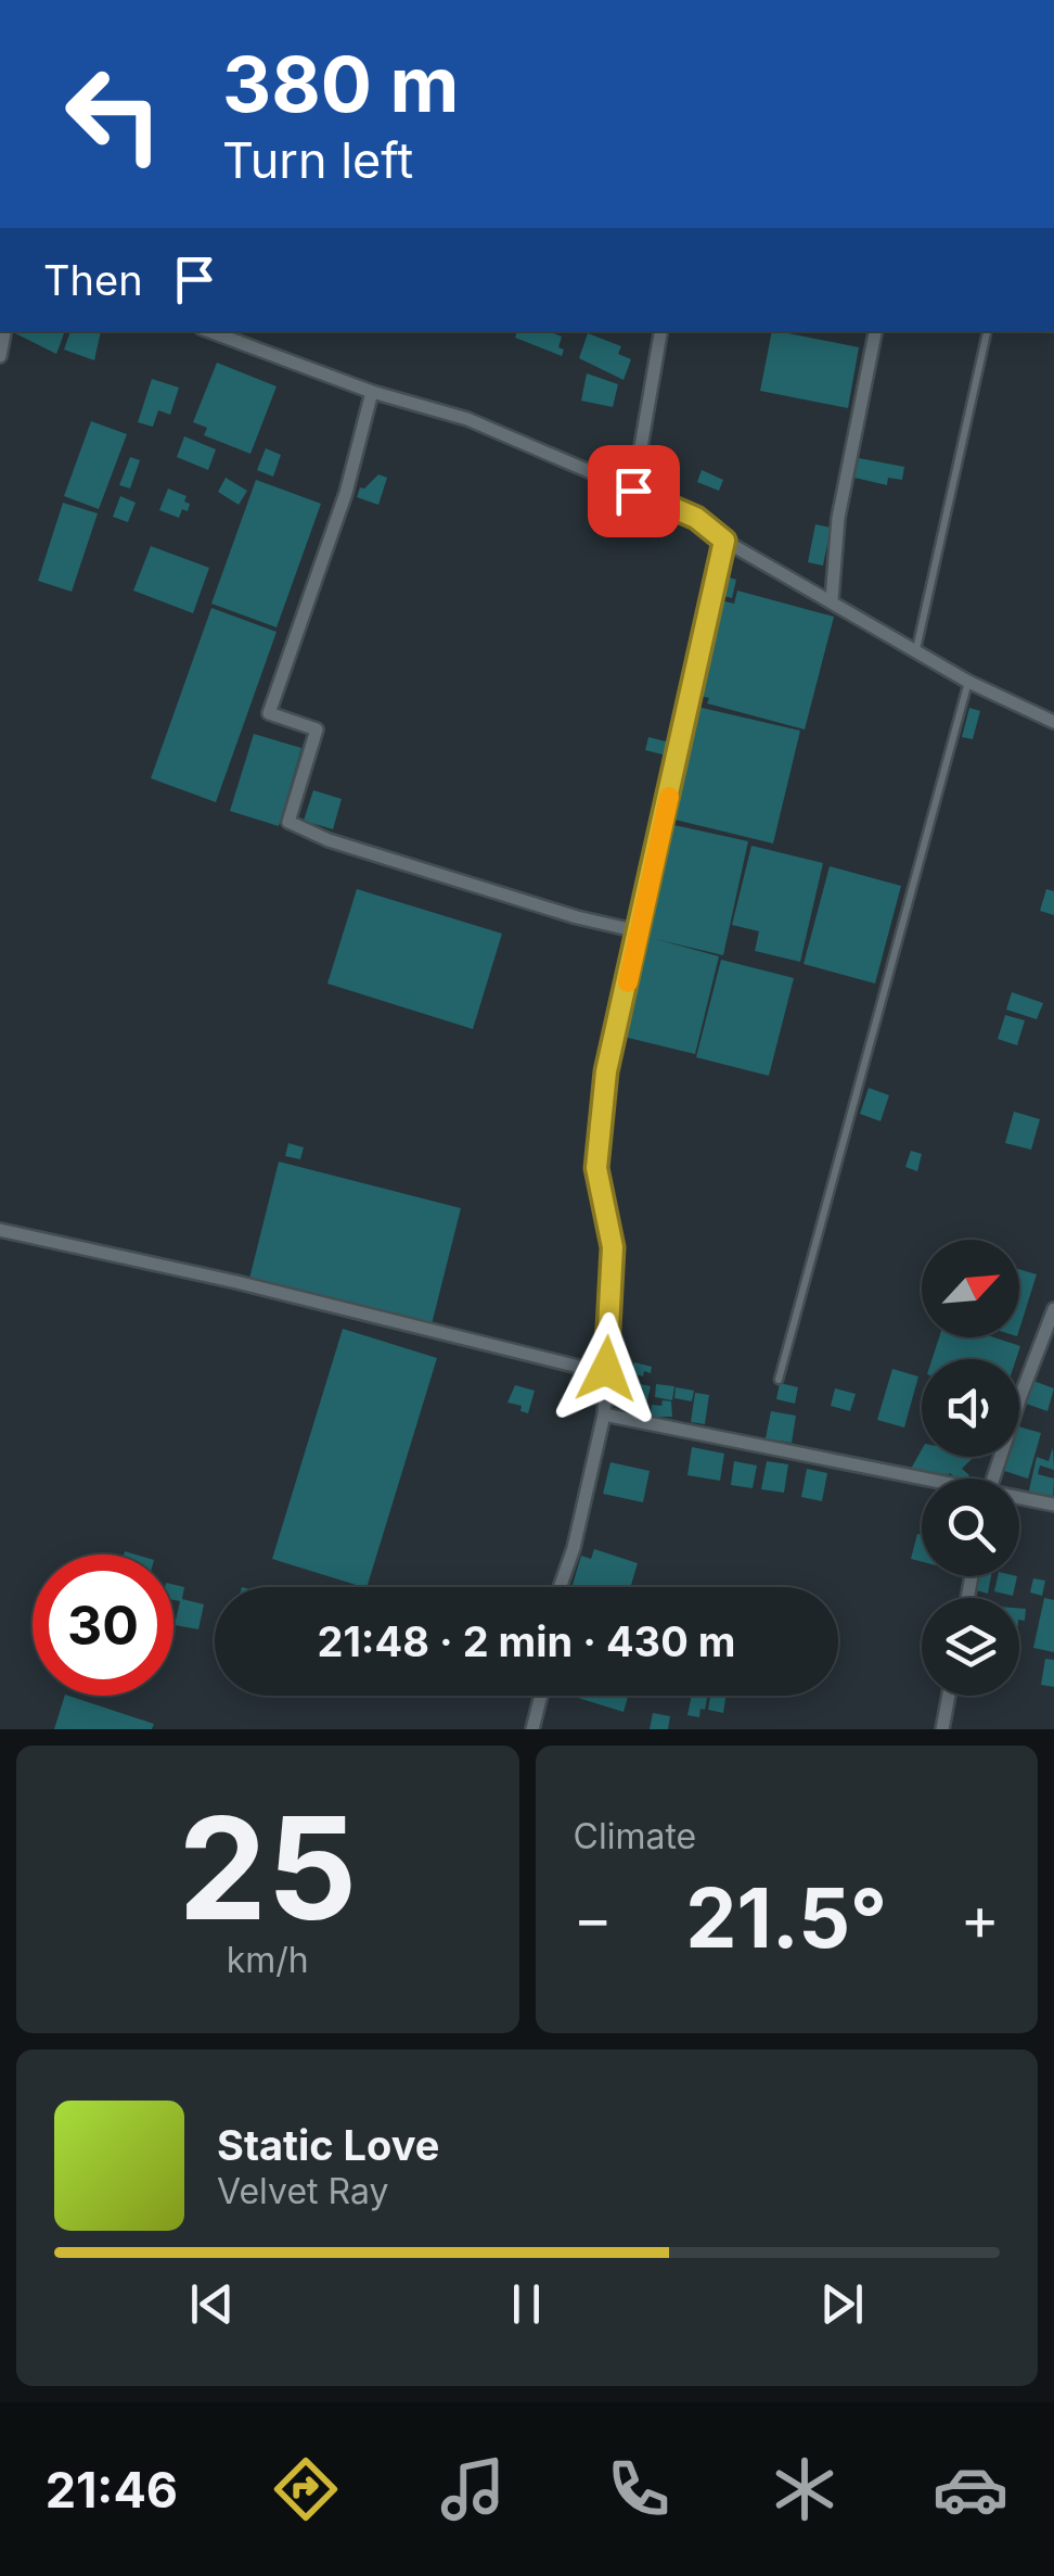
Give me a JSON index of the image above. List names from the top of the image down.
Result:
{
  "north": "top right",
  "page": {
    "turn": ["380 m", "Turn left"],
    "then": "Then",
    "limit": "30",
    "trip": "21:48 · 2 min · 430 m",
    "tile": [
      ["25", "km/h"],
      "Climate"
    ],
    "heat": ["−", "21.5°", "+"],
    "song": ["Static Love", "Velvet Ray"],
    "tabs": "21:46"
  }
}
